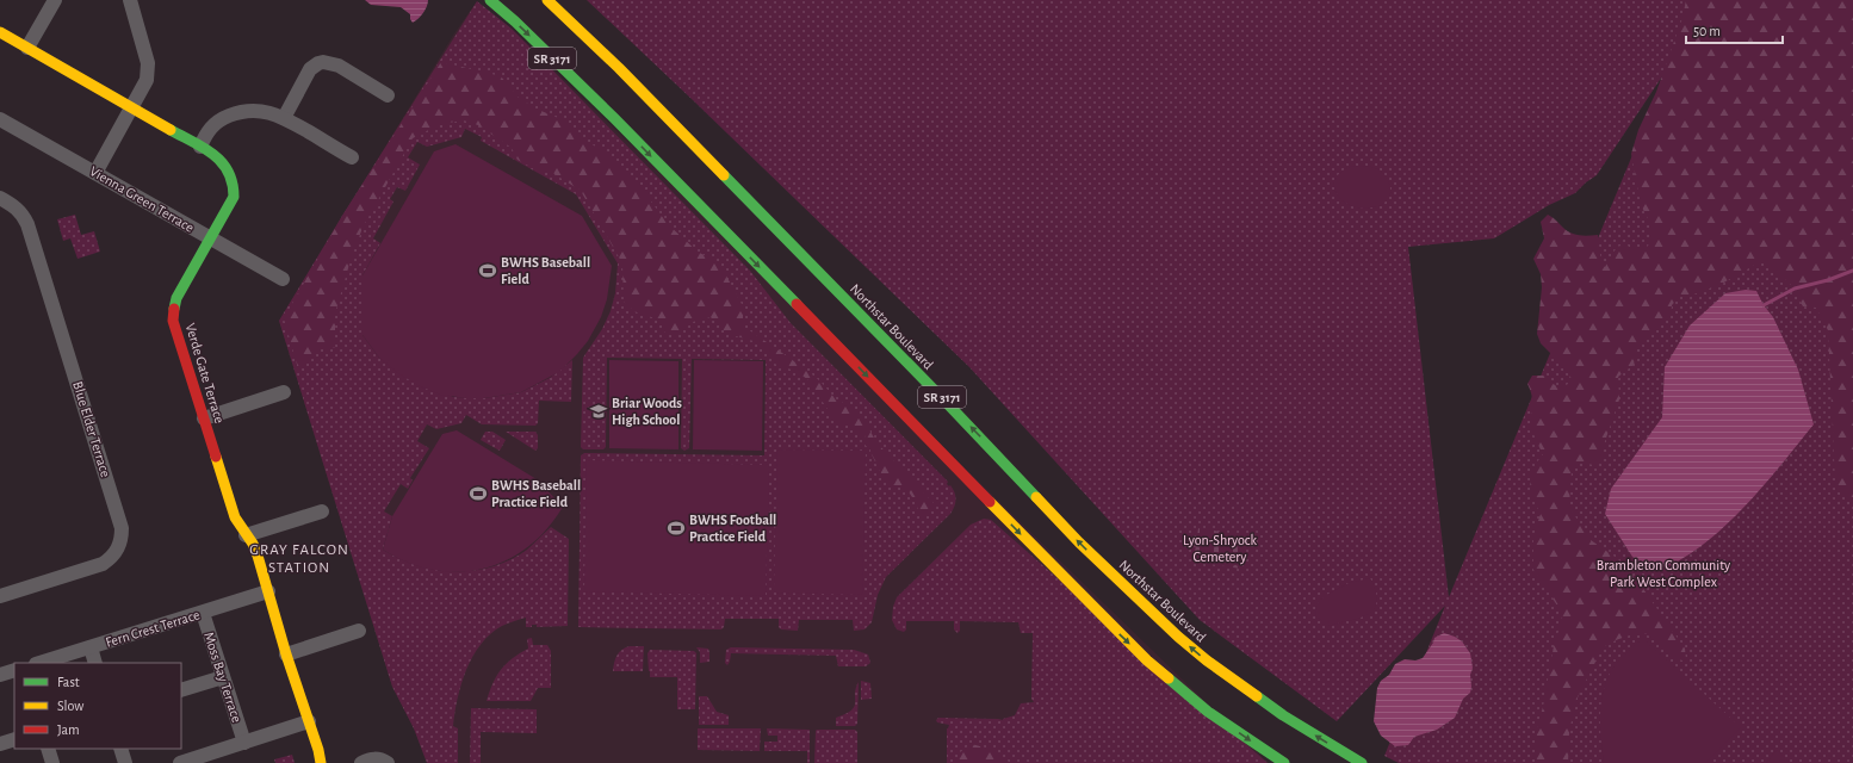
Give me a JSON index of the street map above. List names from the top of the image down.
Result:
{
  "streets": {
    "main road": ["SR 3171", "Northstar Boulevard", "Verde Gate Terrace"],
    "street": [
      "Vienna Green Terrace",
      "Blue Elder Terrace",
      "Fern Crest Terrace",
      "Moss Bay Terrace"
    ]
  },
  "crossings": [
    ["Vienna Green Terrace", "Verde Gate Terrace"],
    ["Verde Gate Terrace", "Fern Crest Terrace"],
    ["Fern Crest Terrace", "Moss Bay Terrace"]
  ],
  "districts": ["GRAY FALCON STATION"],
  "parks": ["Lyon-Shryock Cemetery", "Brambleton Community Park West Complex"],
  "places": {
    "sports": ["BWHS Baseball Field", "BWHS Baseball Practice Field", "BWHS Football Practice Field"],
    "school or university": ["Briar Woods High School"]
  },
  "legend": ["Fast", "Slow", "Jam"],
  "scale_bar": "50 m"
}
